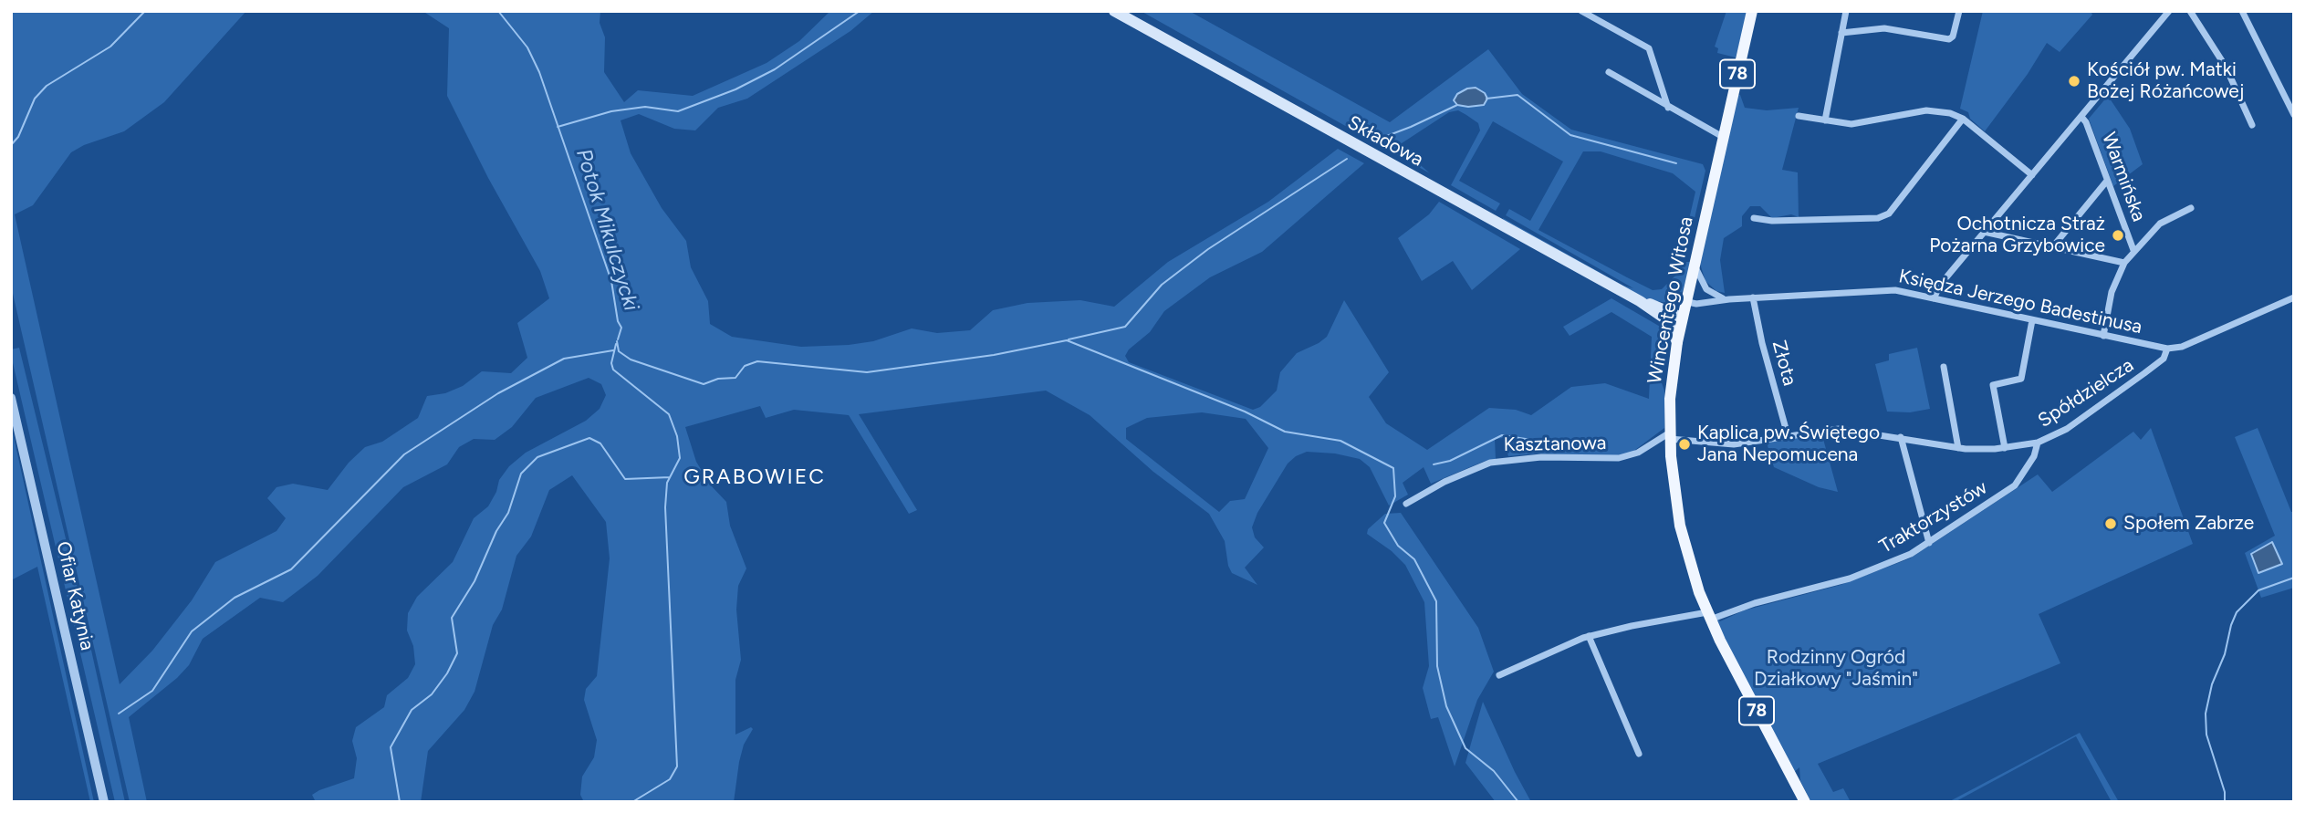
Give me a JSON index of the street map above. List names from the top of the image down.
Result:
{
  "streets": {
    "main road": ["78", "Składowa", "Wincentego Witosa"],
    "street": [
      "Warmińska",
      "Księdza Jerzego Badestinusa",
      "Złota",
      "Spółdzielcza",
      "Kasztanowa",
      "Traktorzystów",
      "Ofiar Katynia"
    ]
  },
  "crossings": [
    ["Składowa", "Wincentego Witosa"],
    ["Składowa", "Księdza Jerzego Badestinusa"],
    ["Wincentego Witosa", "Księdza Jerzego Badestinusa"],
    ["Wincentego Witosa", "Spółdzielcza"],
    ["Wincentego Witosa", "Kasztanowa"],
    ["Wincentego Witosa", "Traktorzystów"],
    ["Księdza Jerzego Badestinusa", "Złota"],
    ["Księdza Jerzego Badestinusa", "Spółdzielcza"],
    ["Złota", "Spółdzielcza"],
    ["Spółdzielcza", "Kasztanowa"],
    ["Spółdzielcza", "Traktorzystów"]
  ],
  "districts": ["GRABOWIEC"],
  "water": ["Potok Mikulczycki"],
  "parks": ["Rodzinny Ogród Działkowy \"Jaśmin\""],
  "places": [
    "Kościół pw. Matki Bożej Różańcowej",
    "Ochotnicza Straż Pożarna Grzybowice",
    "Kaplica pw. Świętego Jana Nepomucena",
    "Społem Zabrze"
  ]
}
